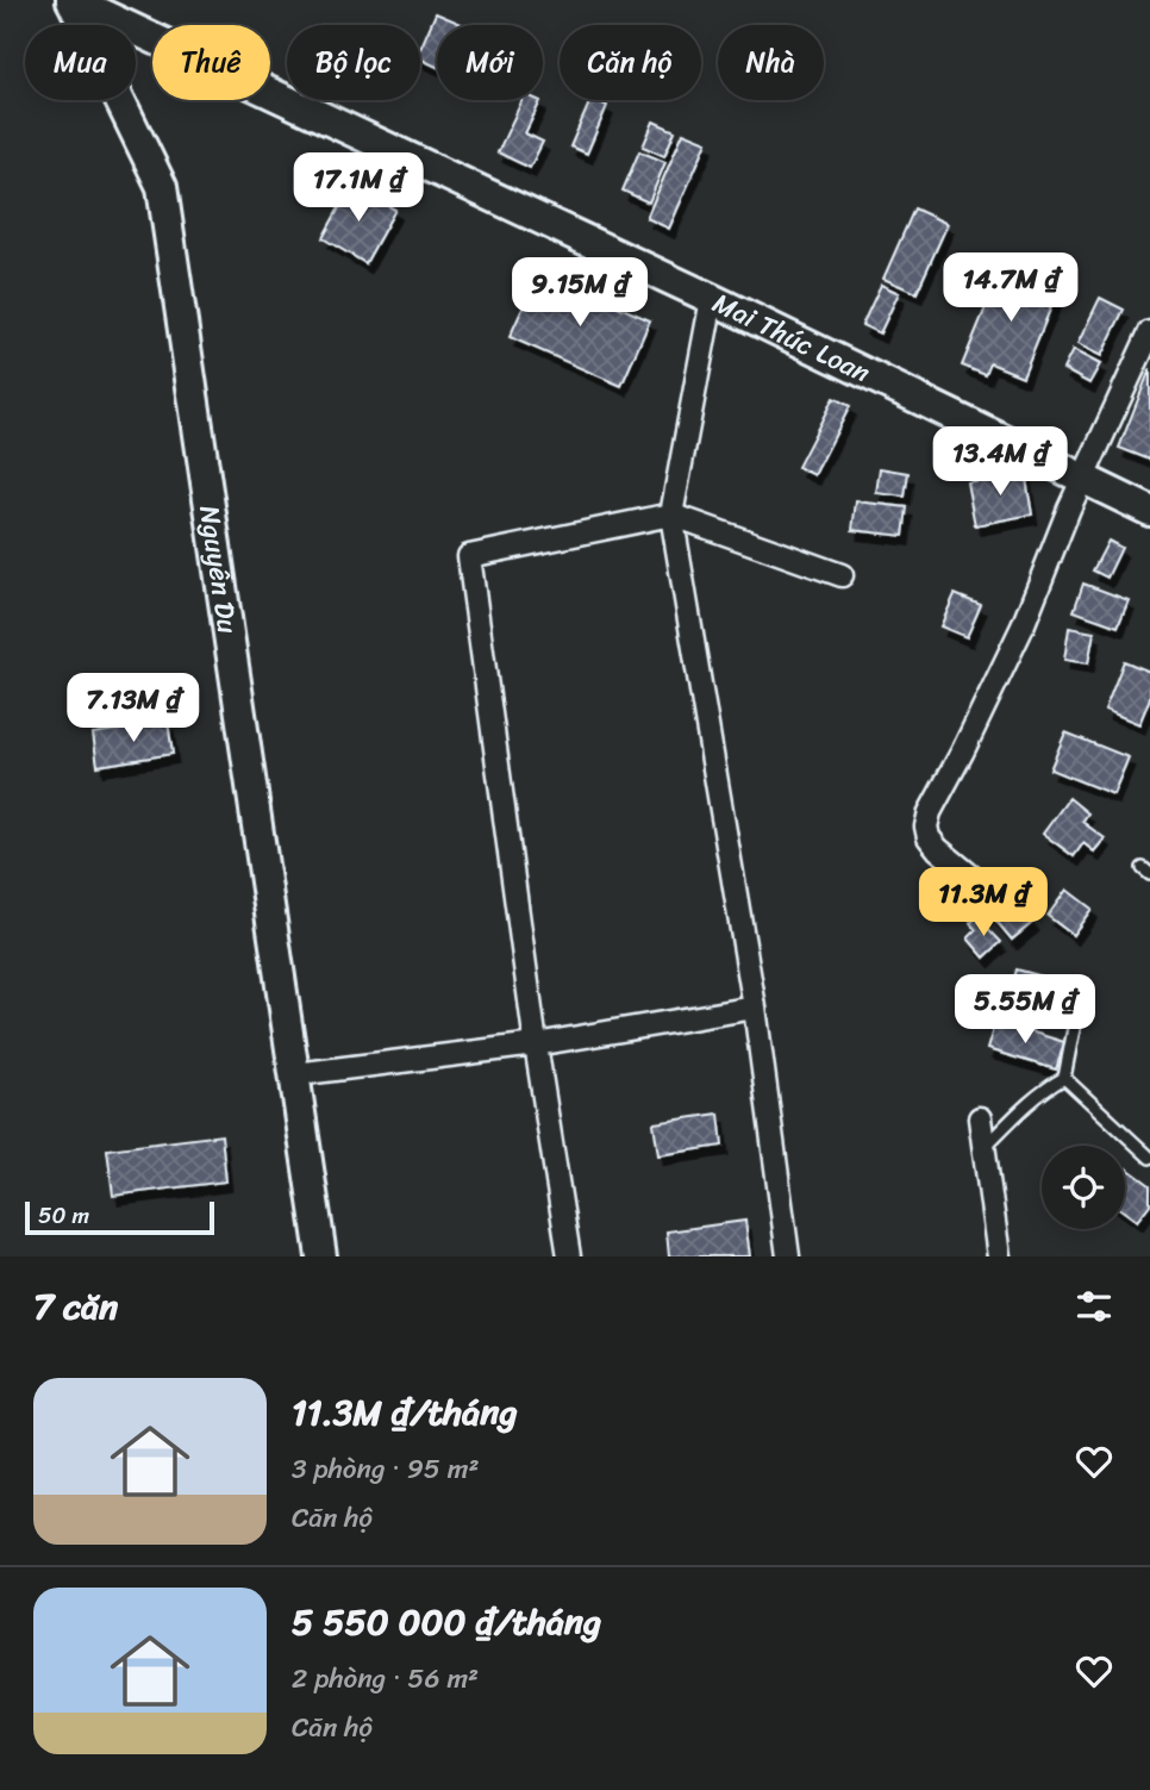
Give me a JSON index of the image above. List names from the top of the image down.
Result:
{
  "streets": {
    "main road": ["Mai Thúc Loan", "Nguyễn Du"]
  },
  "crossings": [
    ["Mai Thúc Loan", "Nguyễn Du"]
  ],
  "scale_bar": "50 m",
  "page": {
    "chip": [
      "Mua",
      "Thuê",
      "Bộ lọc",
      "Mới",
      "Căn hộ",
      "Nhà"
    ],
    "price": [
      "17.1M ₫",
      "14.7M ₫",
      "9.15M ₫",
      "13.4M ₫",
      "7.13M ₫",
      "11.3M ₫",
      "5.55M ₫"
    ],
    "scale": "50 m",
    "heading": "7 căn",
    "list": [
      {
        "name": "11.3M ₫/tháng",
        "note": "3 phòng · 95 m² · Căn hộ"
      },
      {
        "name": "5 550 000 ₫/tháng",
        "note": "2 phòng · 56 m² · Căn hộ"
      }
    ]
  }
}
